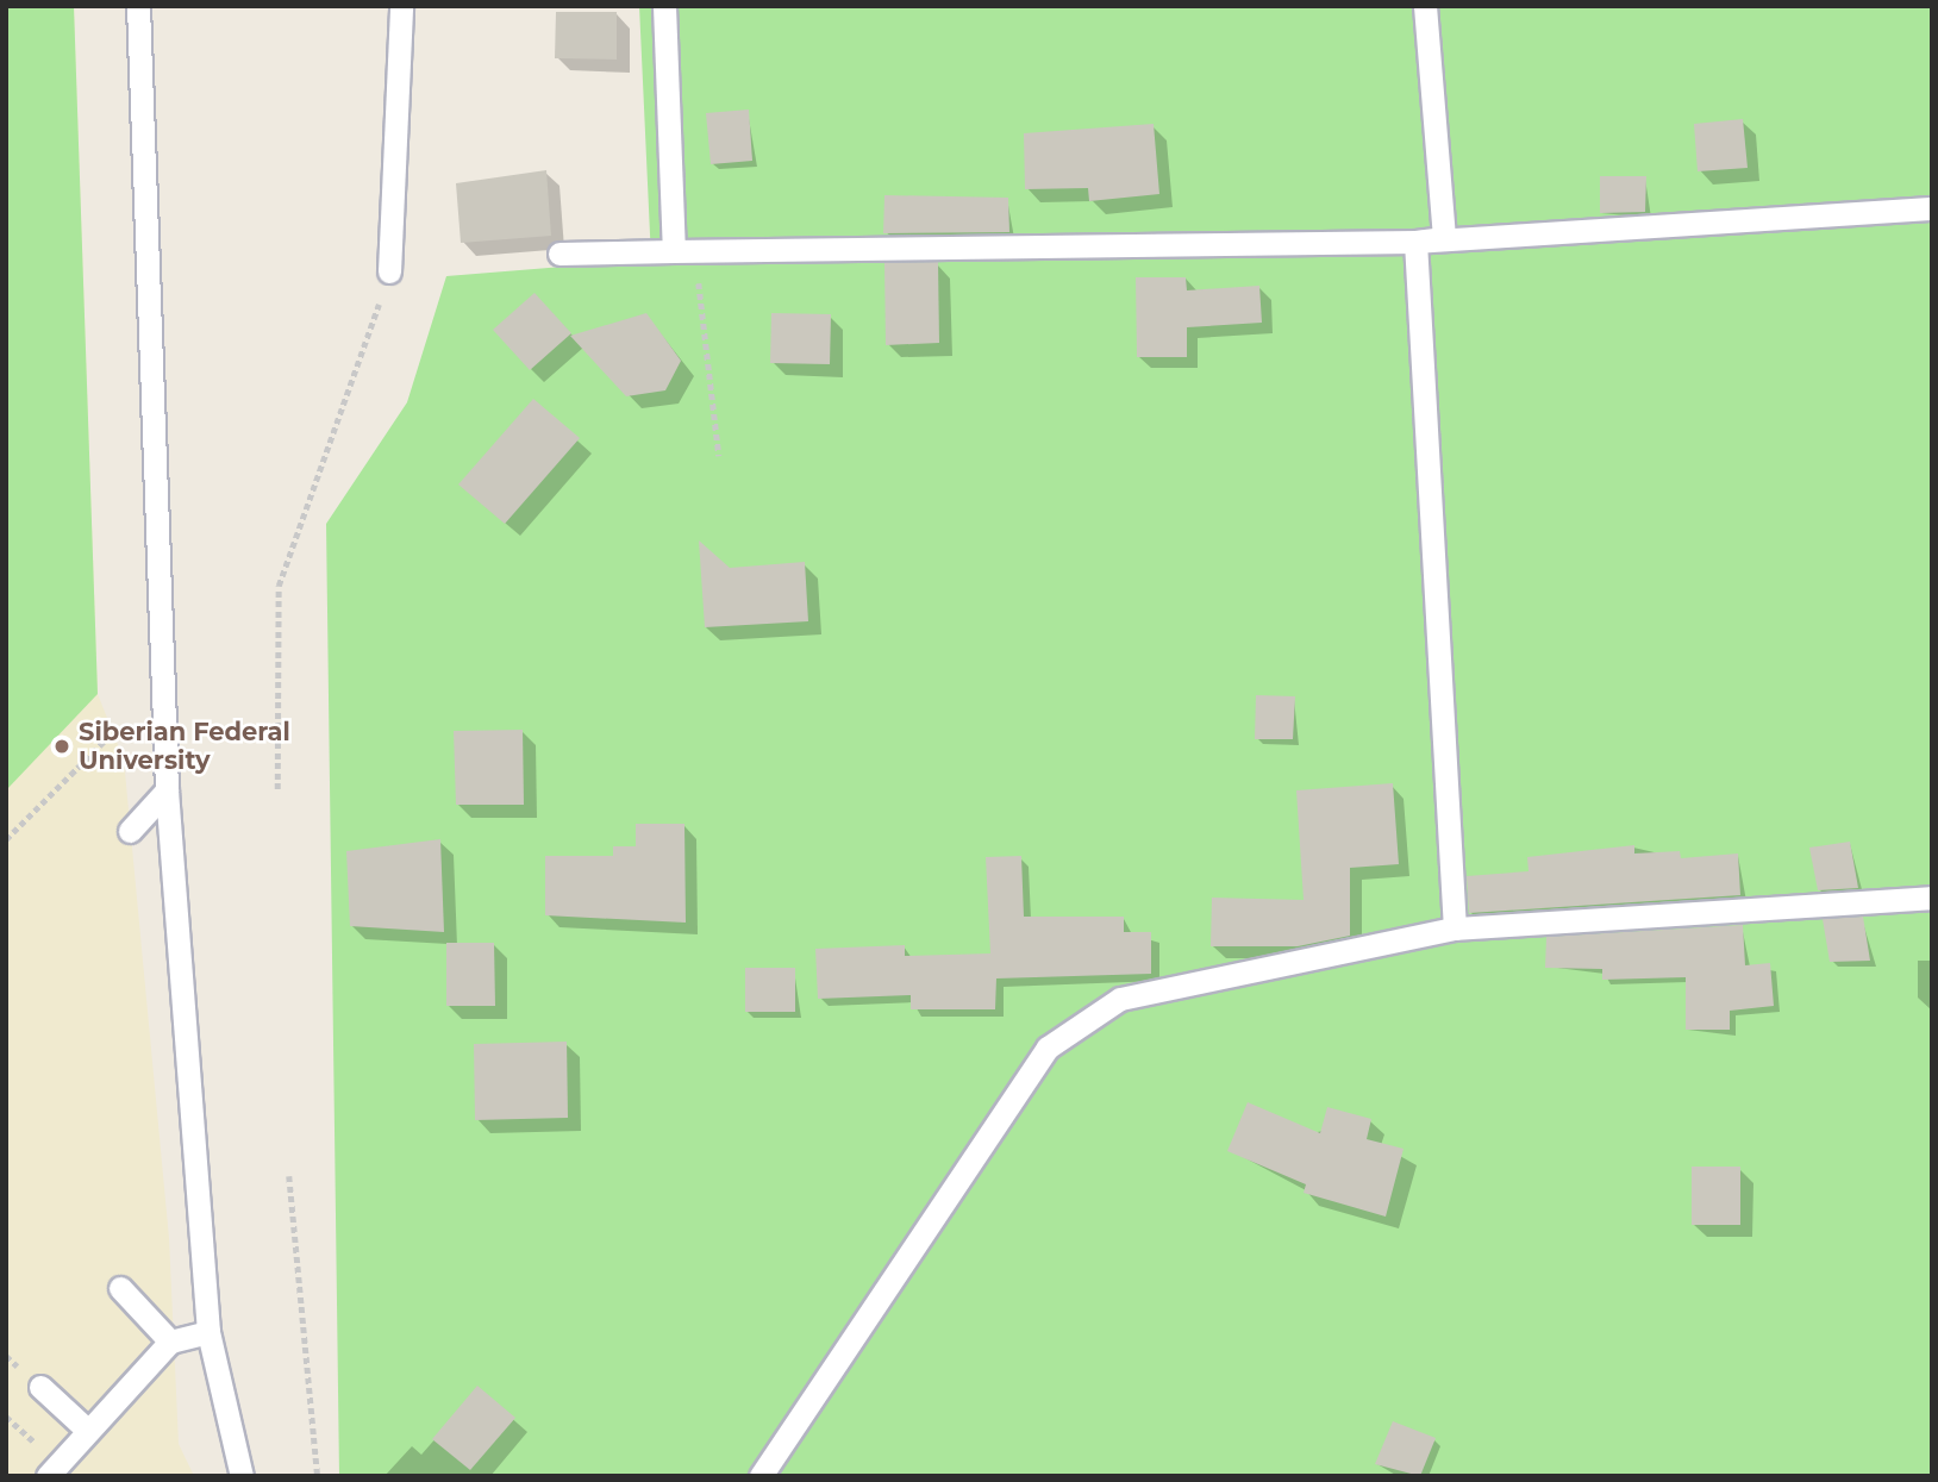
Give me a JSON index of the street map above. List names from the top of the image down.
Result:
{
  "places": ["Siberian Federal University"]
}
